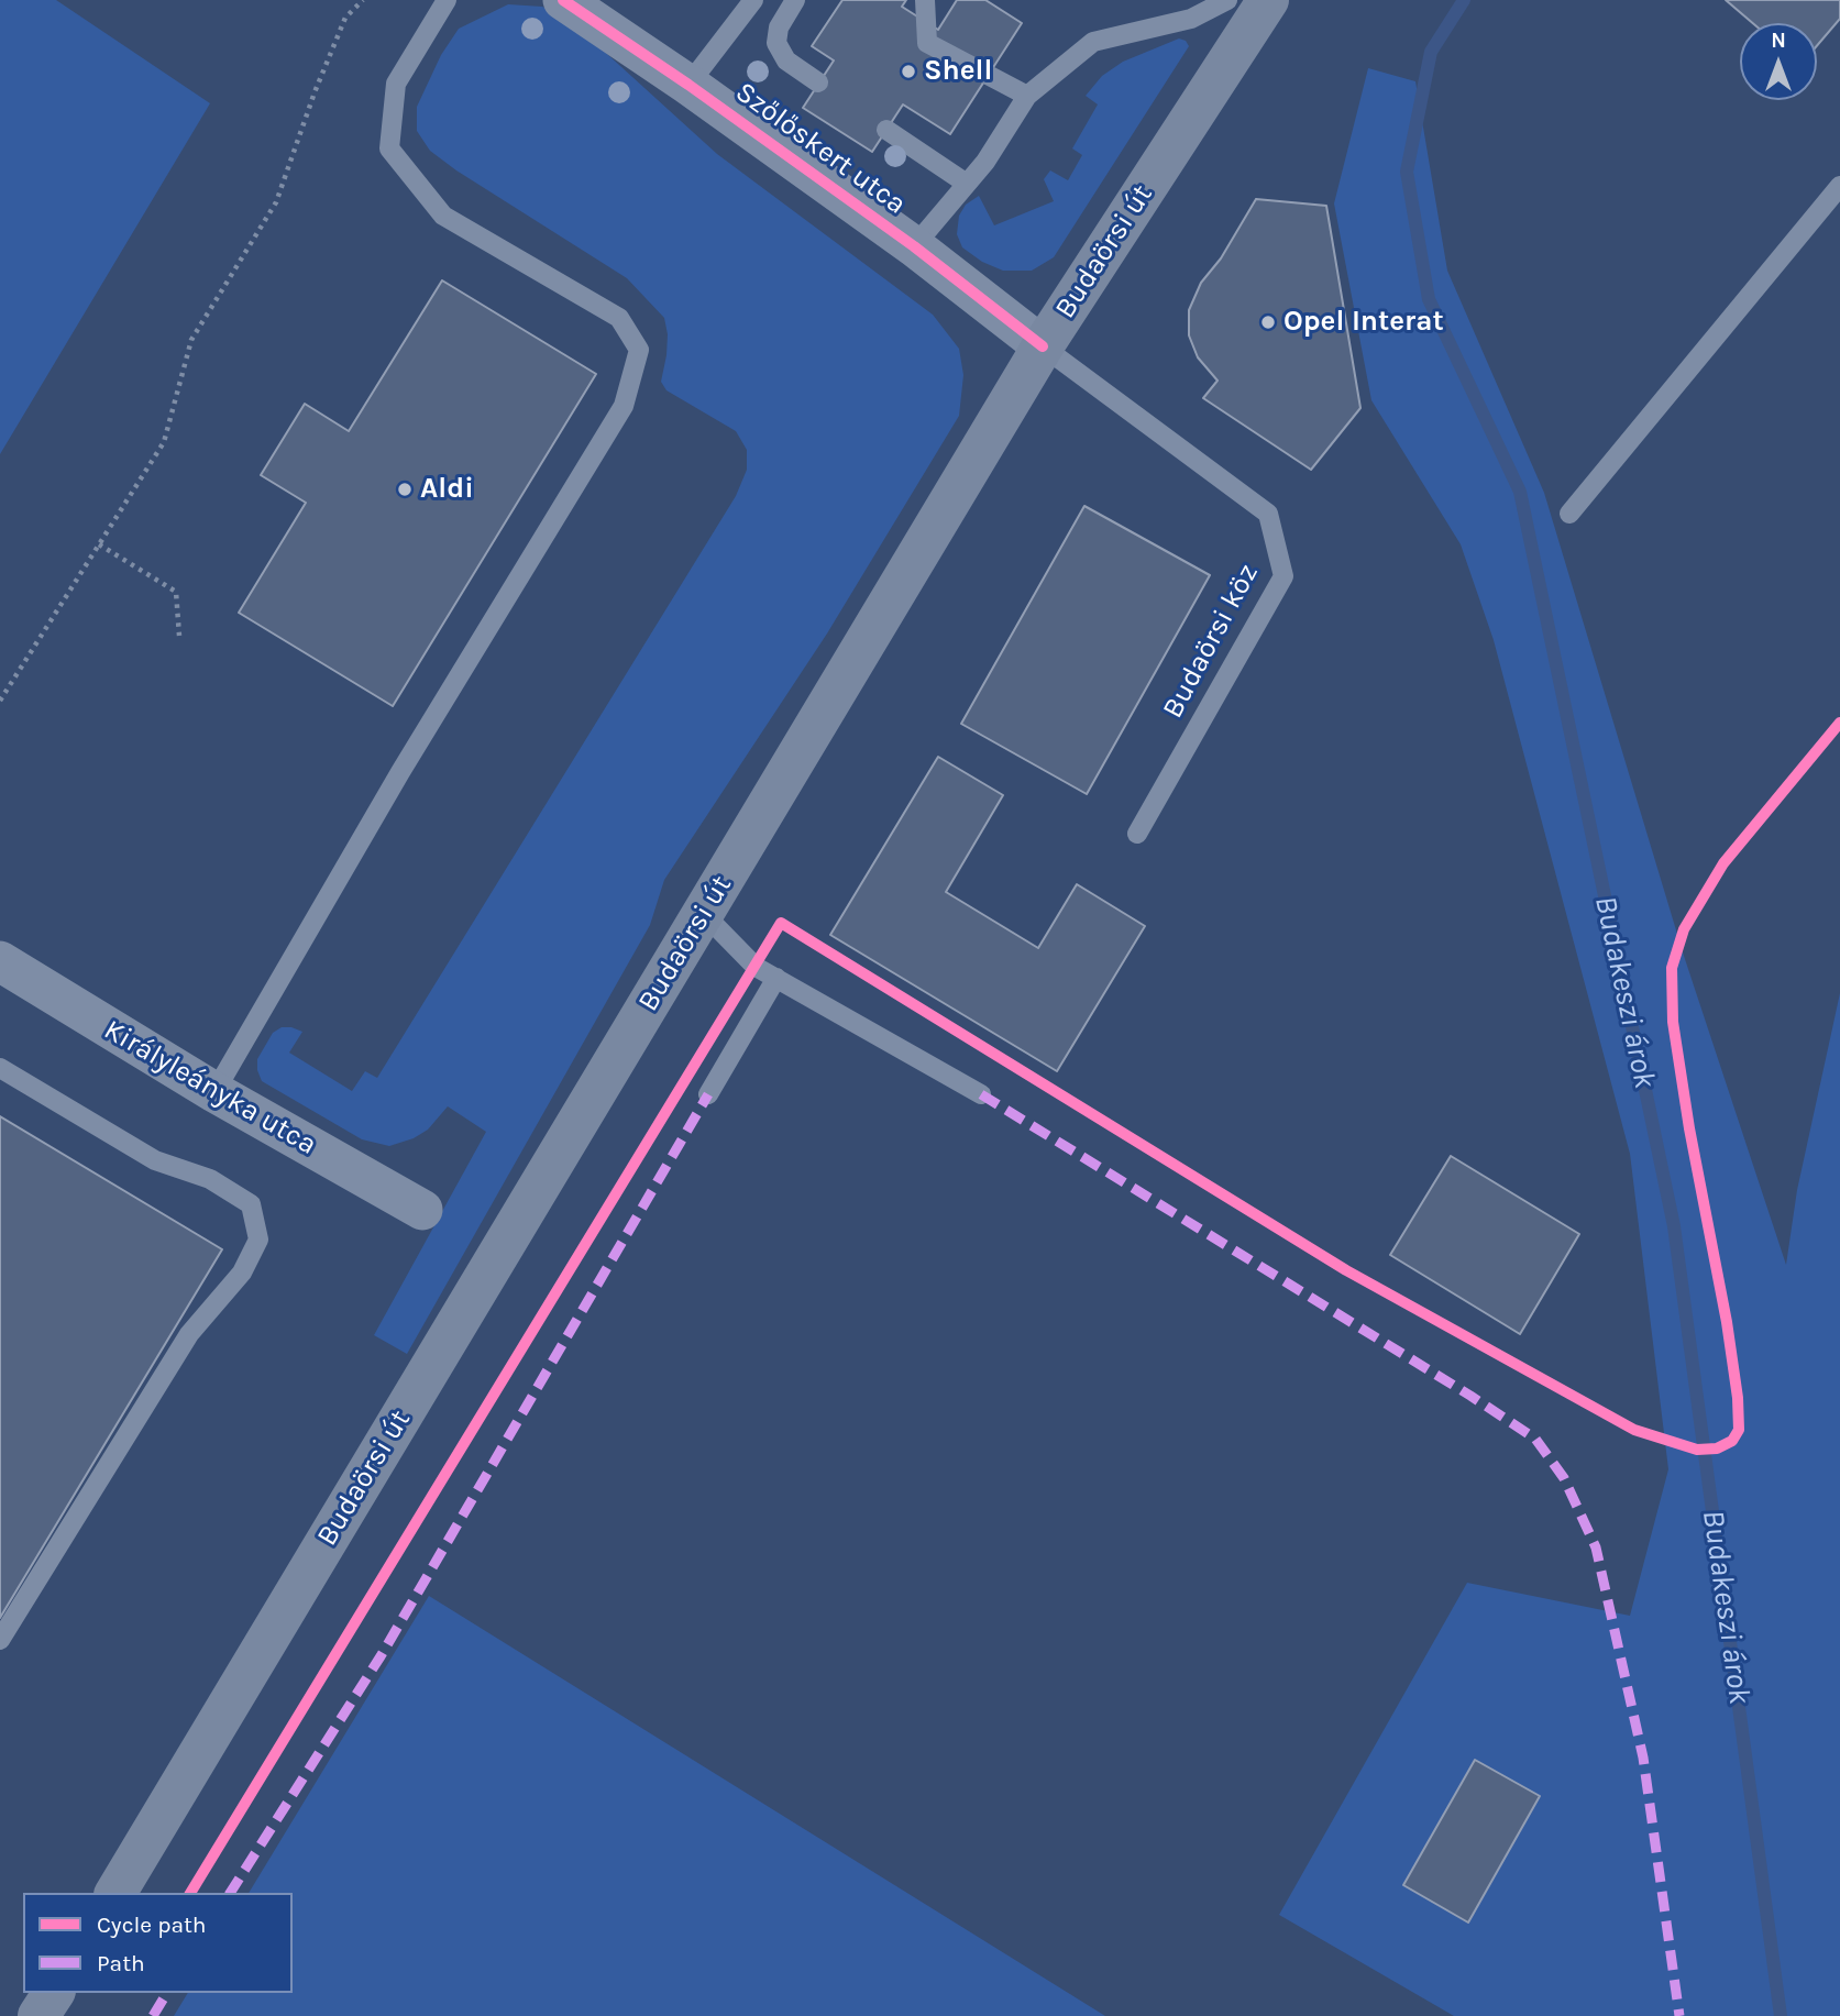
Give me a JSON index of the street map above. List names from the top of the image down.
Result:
{
  "streets": {
    "main road": ["Budaörsi út"],
    "street": ["Szőlőskert utca", "Királyleányka utca"],
    "lane": ["Budaörsi köz"]
  },
  "crossings": [
    ["Szőlőskert utca", "Budaörsi út"],
    ["Szőlőskert utca", "Budaörsi köz"],
    ["Budaörsi út", "Budaörsi köz"]
  ],
  "water": ["Budakeszi árok"],
  "places": ["Shell", "Opel Interat", "Aldi"],
  "legend": ["Cycle path", "Path"],
  "north": "top"
}
